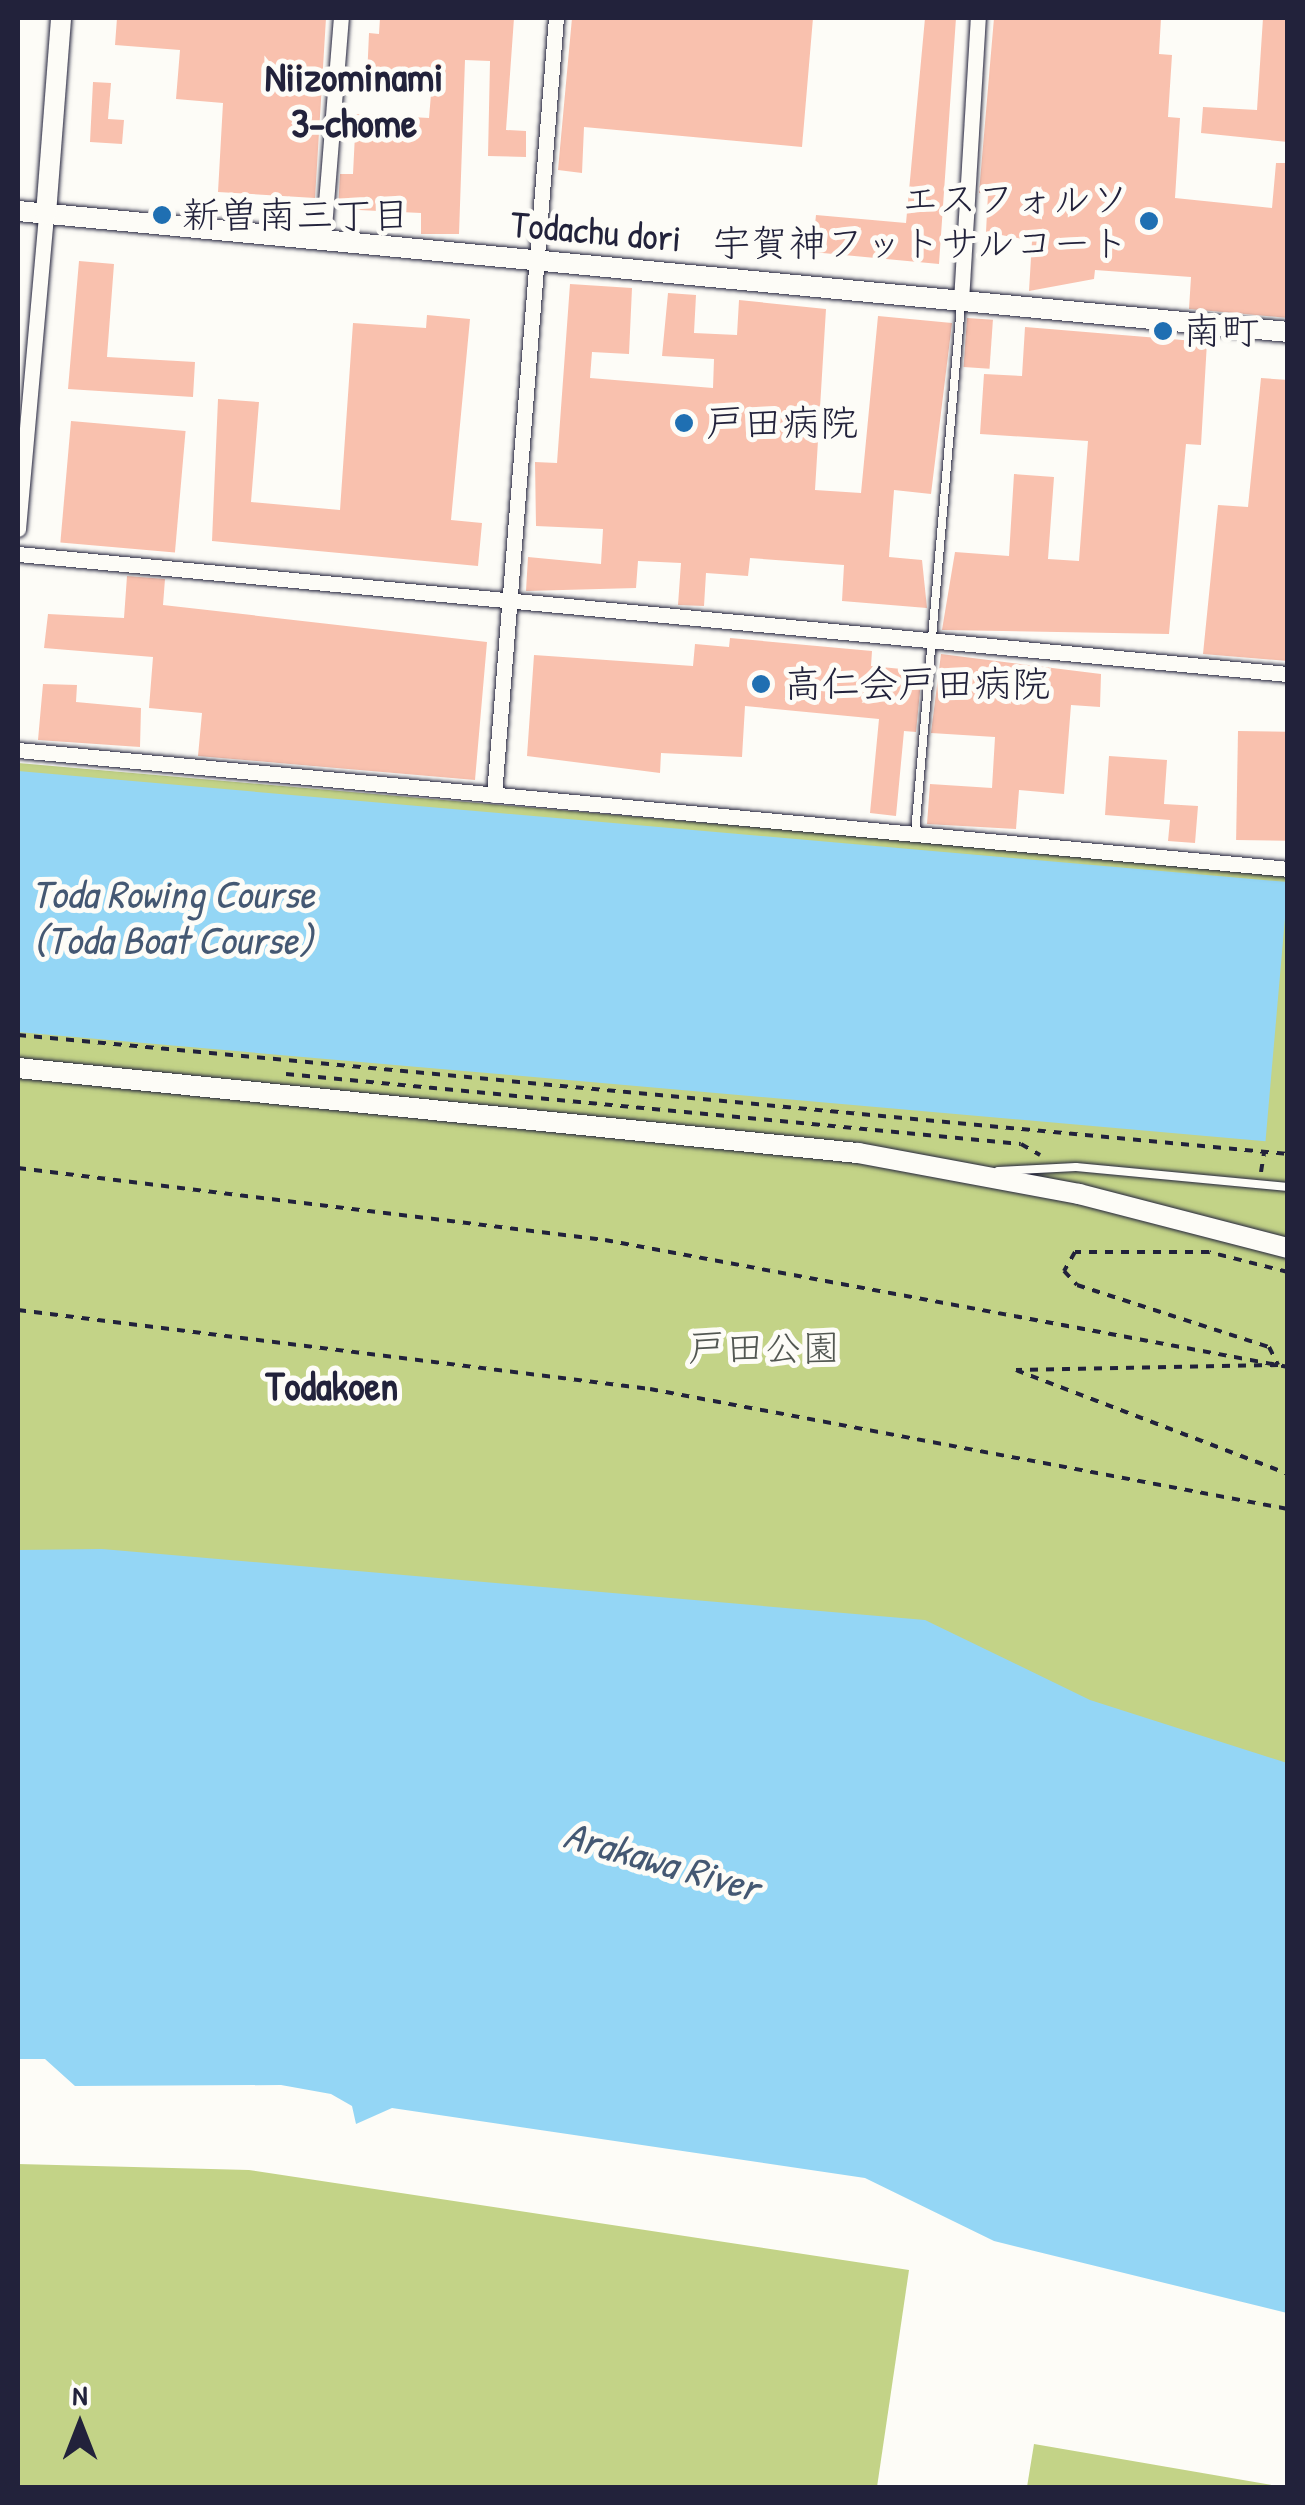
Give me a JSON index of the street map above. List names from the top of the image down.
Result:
{
  "streets": {
    "street": ["Todachu dori"]
  },
  "districts": ["Niizominami 3-chome", "Todakoen"],
  "water": ["Toda Rowing Course (Toda Boat Course)", "Arakawa River"],
  "parks": ["戸田公園"],
  "places": [
    "新曽南三丁目",
    "エスフォルソ 宇賀神フットサルコート",
    "南町",
    "戸田病院",
    "高仁会戸田病院"
  ],
  "north": "top"
}
